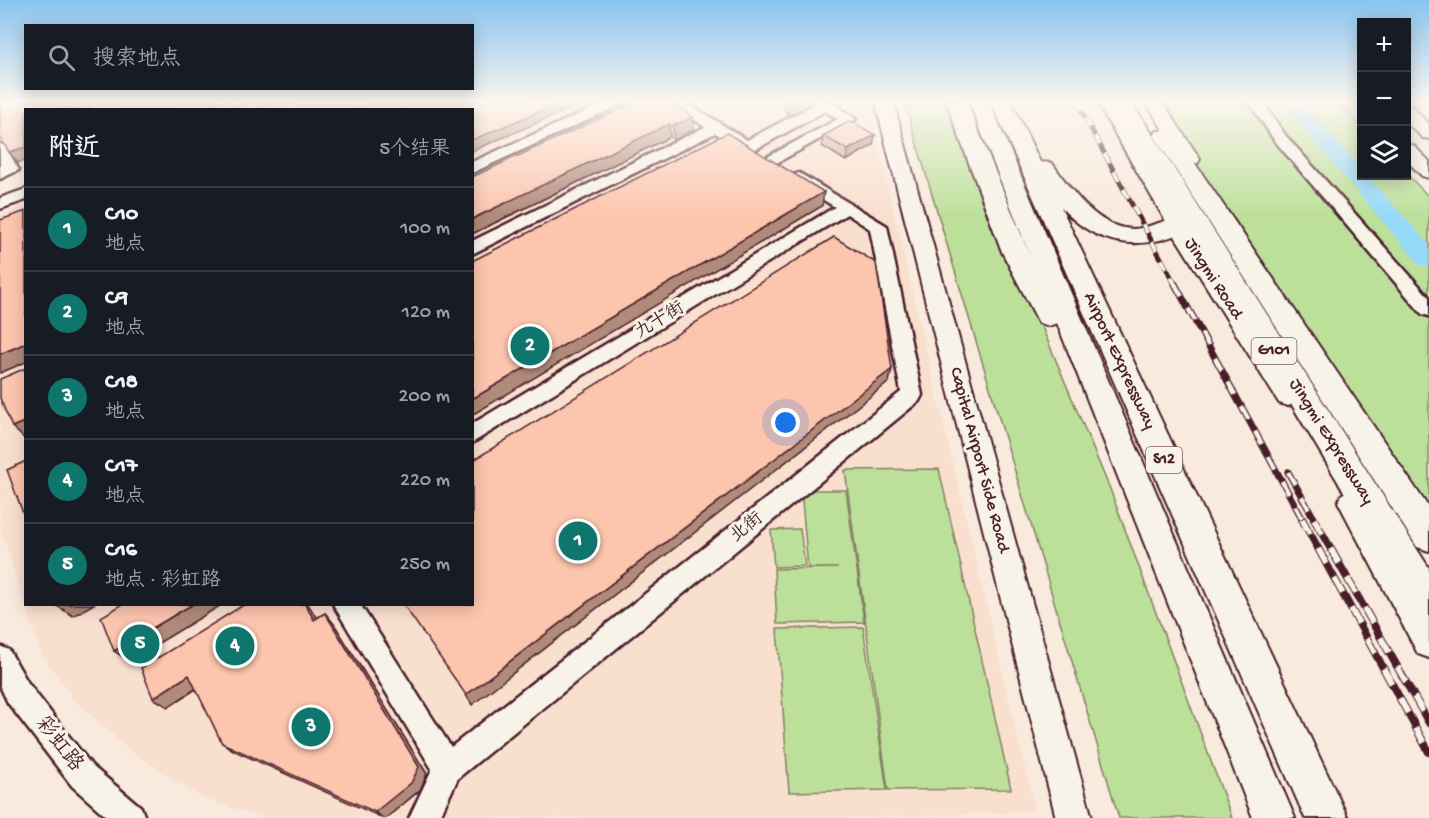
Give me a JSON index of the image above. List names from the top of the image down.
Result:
{
  "streets": {
    "highway": [
      "G101",
      "Airport Expressway",
      "Jingmi Expressway",
      "S12"
    ],
    "main road": ["Jingmi Road", "Capital Airport Side Road"],
    "street": ["九十街", "北街", "彩虹路"]
  },
  "crossings": [
    ["九十街", "北街"]
  ],
  "page": {
    "map_buttons": ["+", "−"],
    "search": "搜索地点",
    "heading": ["附近", "5个结果"],
    "list": [
      {
        "mark": "1",
        "name": "C10",
        "note": "地点",
        "value": "100 m"
      },
      {
        "mark": "2",
        "name": "C9",
        "note": "地点",
        "value": "120 m"
      },
      {
        "mark": "3",
        "name": "C18",
        "note": "地点",
        "value": "200 m"
      },
      {
        "mark": "4",
        "name": "C17",
        "note": "地点",
        "value": "220 m"
      },
      {
        "mark": "5",
        "name": "C16",
        "note": "地点 · 彩虹路",
        "value": "250 m"
      }
    ],
    "pins": [
      "2",
      "1",
      "5",
      "4",
      "3"
    ]
  }
}
